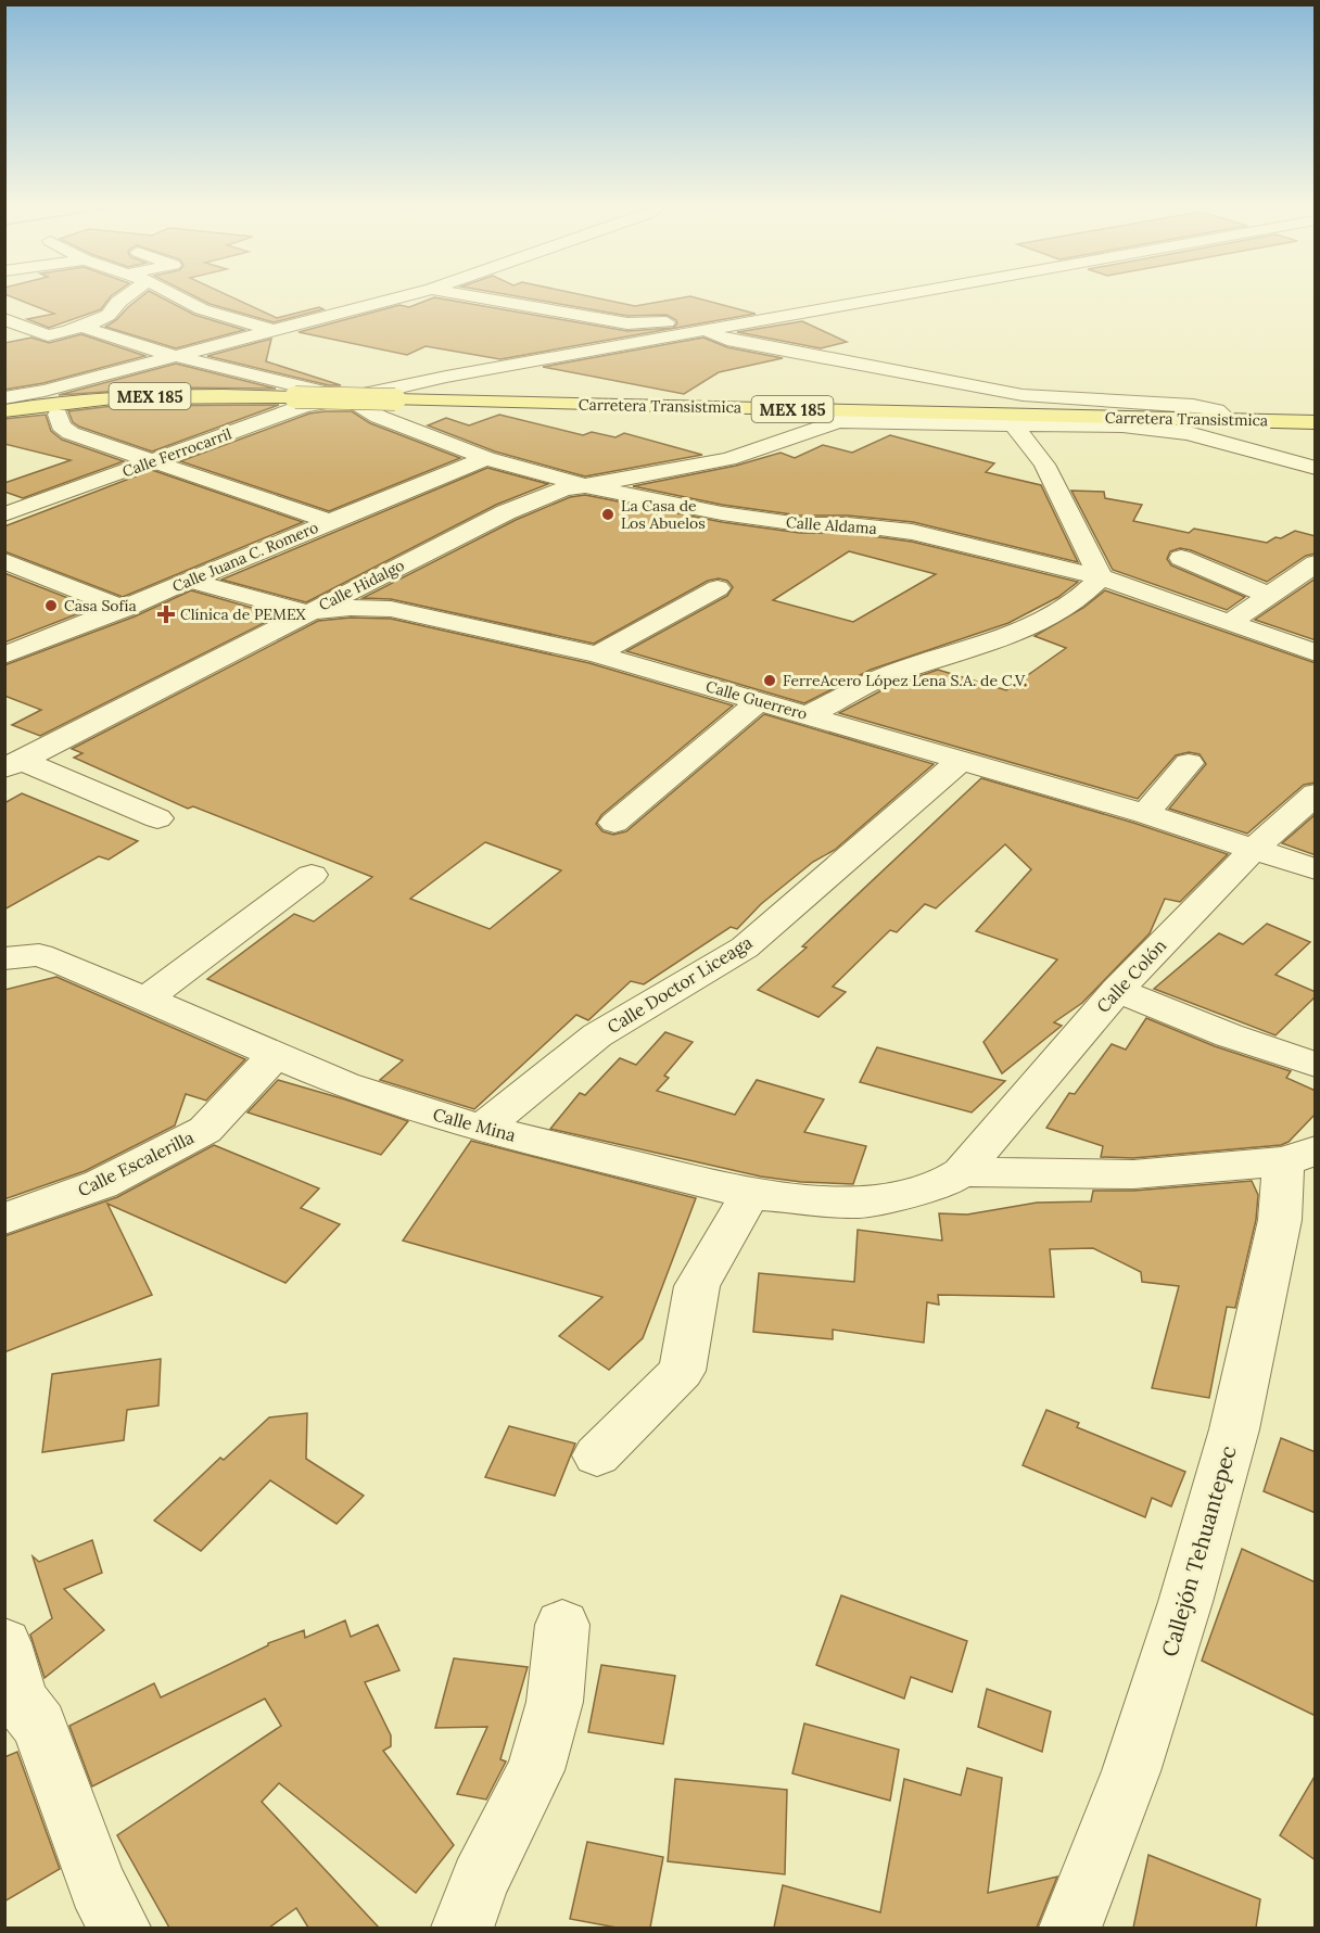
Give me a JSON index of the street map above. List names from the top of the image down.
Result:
{
  "streets": {
    "main road": ["MEX 185", "Carretera Transistmica"],
    "street": [
      "Calle Ferrocarril",
      "Calle Aldama",
      "Calle Juana C. Romero",
      "Calle Hidalgo",
      "Calle Guerrero",
      "Calle Colón",
      "Calle Doctor Liceaga",
      "Calle Mina",
      "Calle Escalerilla",
      "Callejón Tehuantepec"
    ]
  },
  "crossings": [
    ["Carretera Transistmica", "Calle Hidalgo"],
    ["Calle Ferrocarril", "Calle Aldama"],
    ["Calle Aldama", "Calle Juana C. Romero"],
    ["Calle Aldama", "Calle Hidalgo"],
    ["Calle Juana C. Romero", "Calle Guerrero"],
    ["Calle Hidalgo", "Calle Guerrero"],
    ["Calle Guerrero", "Calle Colón"],
    ["Calle Guerrero", "Calle Doctor Liceaga"],
    ["Calle Colón", "Calle Mina"],
    ["Calle Doctor Liceaga", "Calle Mina"],
    ["Calle Mina", "Calle Escalerilla"]
  ],
  "places": {
    "other": ["La Casa de Los Abuelos", "Casa Sofía", "FerreAcero López Lena S.A. de C.V."],
    "health": ["Clínica de PEMEX"]
  }
}
